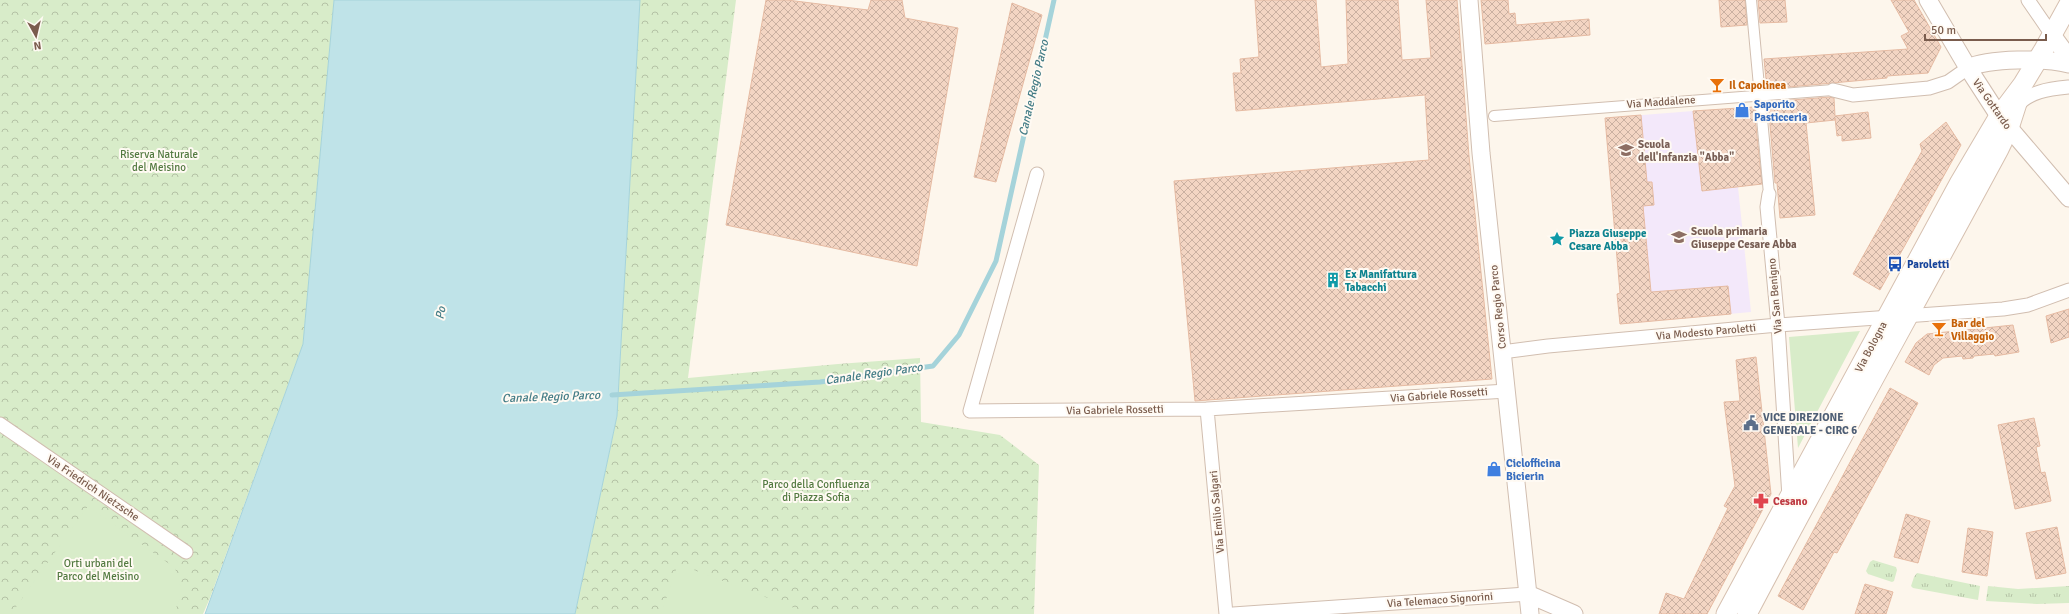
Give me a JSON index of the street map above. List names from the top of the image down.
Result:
{
  "streets": {
    "main road": ["Via Bologna"],
    "street": [
      "Via Maddalene",
      "Via Gottardo",
      "Via San Benigno",
      "Corso Regio Parco",
      "Via Modesto Paroletti",
      "Via Gabriele Rossetti",
      "Via Friedrich Nietzsche",
      "Via Emilio Salgari",
      "Via Telemaco Signorini"
    ]
  },
  "crossings": [
    ["Via Maddalene", "Via Gottardo"],
    ["Via Maddalene", "Via San Benigno"],
    ["Via Maddalene", "Via Bologna"],
    ["Via Gottardo", "Via Bologna"],
    ["Via San Benigno", "Via Modesto Paroletti"],
    ["Via San Benigno", "Via Bologna"],
    ["Corso Regio Parco", "Via Modesto Paroletti"],
    ["Corso Regio Parco", "Via Gabriele Rossetti"],
    ["Corso Regio Parco", "Via Telemaco Signorini"],
    ["Via Modesto Paroletti", "Via Bologna"],
    ["Via Gabriele Rossetti", "Via Emilio Salgari"]
  ],
  "water": ["Canale Regio Parco", "Po"],
  "parks": ["Riserva Naturale del Meisino", "Parco della Confluenza di Piazza Sofia", "Orti urbani del Parco del Meisino"],
  "places": {
    "bar": ["Il Capolinea", "Bar del Villaggio"],
    "shop": ["Saporito Pasticceria", "Ciclofficina Bicierin"],
    "school or university": ["Scuola dell'Infanzia \"Abba\"", "Scuola primaria Giuseppe Cesare Abba"],
    "place": ["Piazza Giuseppe Cesare Abba"],
    "bus stop": ["Paroletti"],
    "building": ["Ex Manifattura Tabacchi"],
    "public building": ["VICE DIREZIONE GENERALE - CIRC 6"],
    "pharmacy": ["Cesano"]
  },
  "scale_bar": "50 m",
  "north": "bottom"
}
